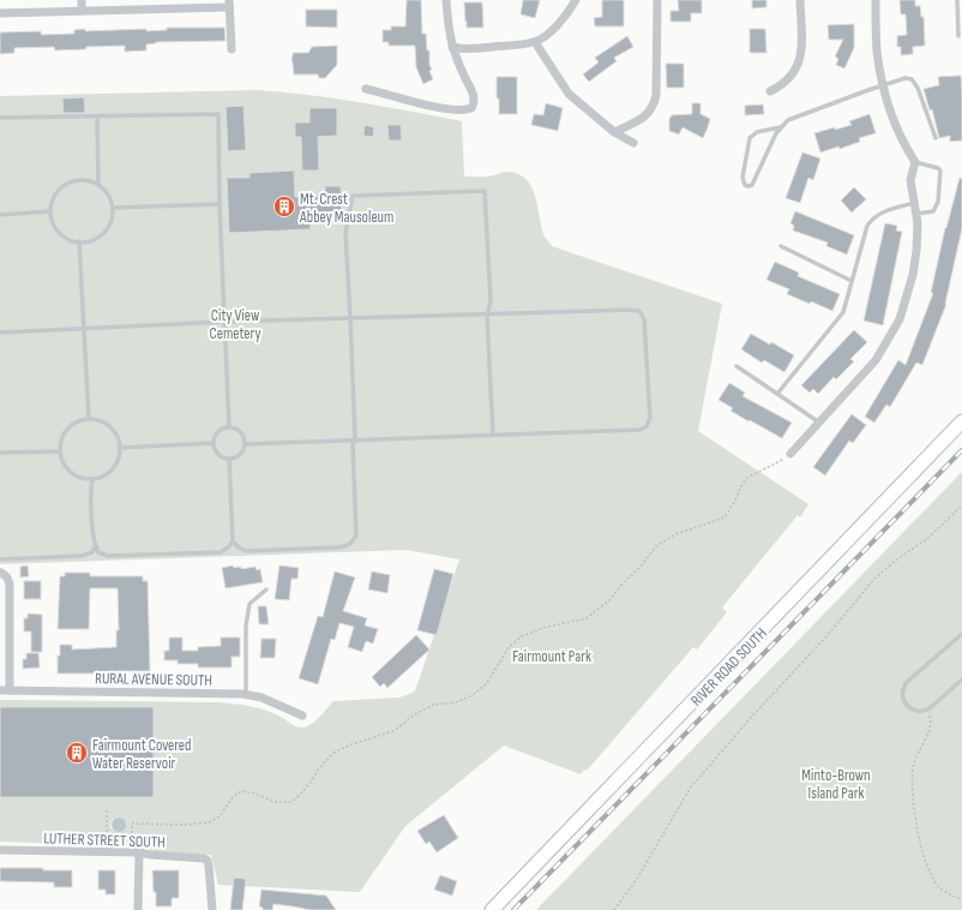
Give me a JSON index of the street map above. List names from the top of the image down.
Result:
{
  "streets": {
    "main road": ["RIVER ROAD SOUTH"],
    "street": ["RURAL AVENUE SOUTH", "LUTHER STREET SOUTH"]
  },
  "parks": ["City View Cemetery", "Fairmount Park", "Minto-Brown Island Park"],
  "places": {
    "building": ["Mt. Crest Abbey Mausoleum", "Fairmount Covered Water Reservoir"]
  }
}
